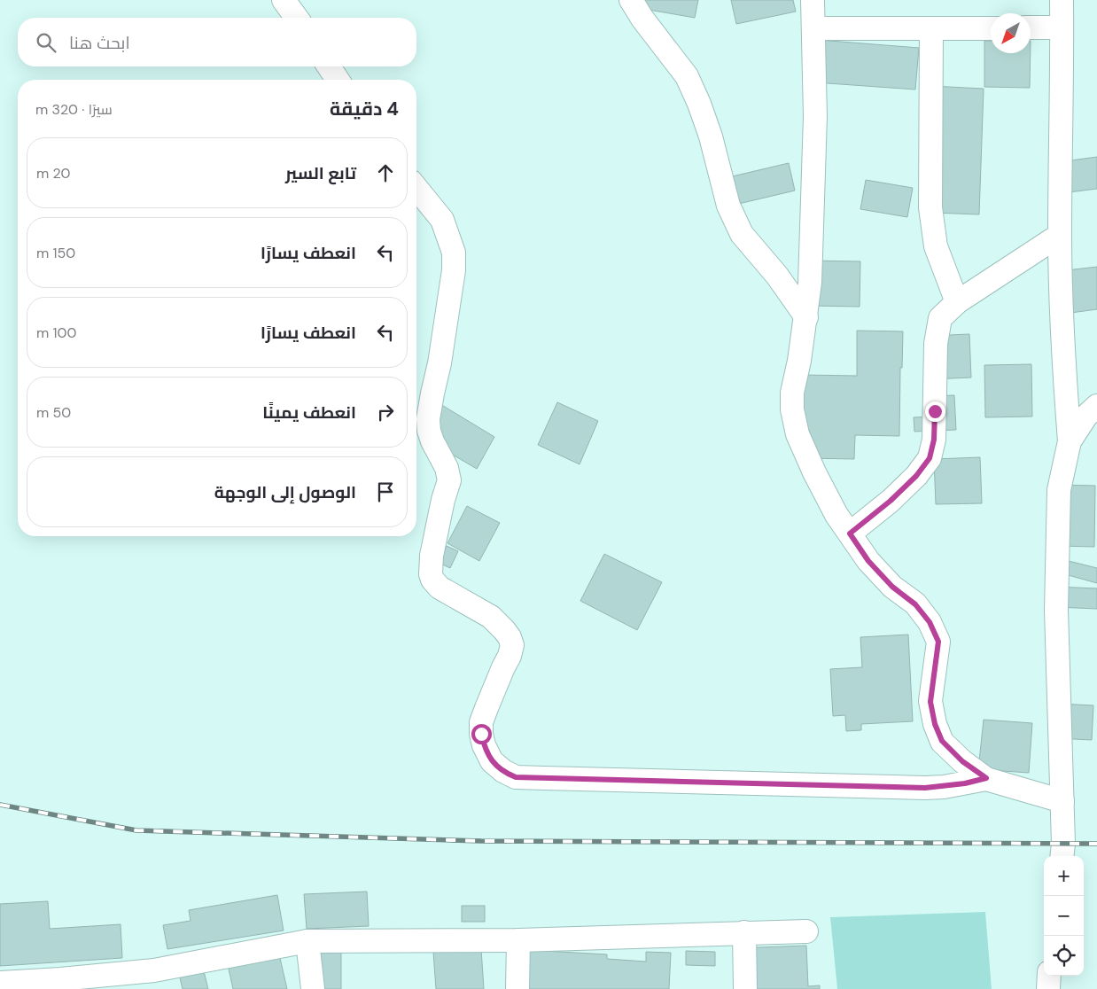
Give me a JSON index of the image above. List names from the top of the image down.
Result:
{
  "north": "bottom left",
  "page": {
    "search": "ابحث هنا",
    "heading": ["4 دقيقة", "سيرًا · 320 m"],
    "list": [
      ["تابع السير", "20 m"],
      ["انعطف يسارًا", "150 m"],
      ["انعطف يسارًا", "100 m"],
      ["انعطف يمينًا", "50 m"],
      "الوصول إلى الوجهة"
    ],
    "map_buttons": ["+", "−"]
  }
}
